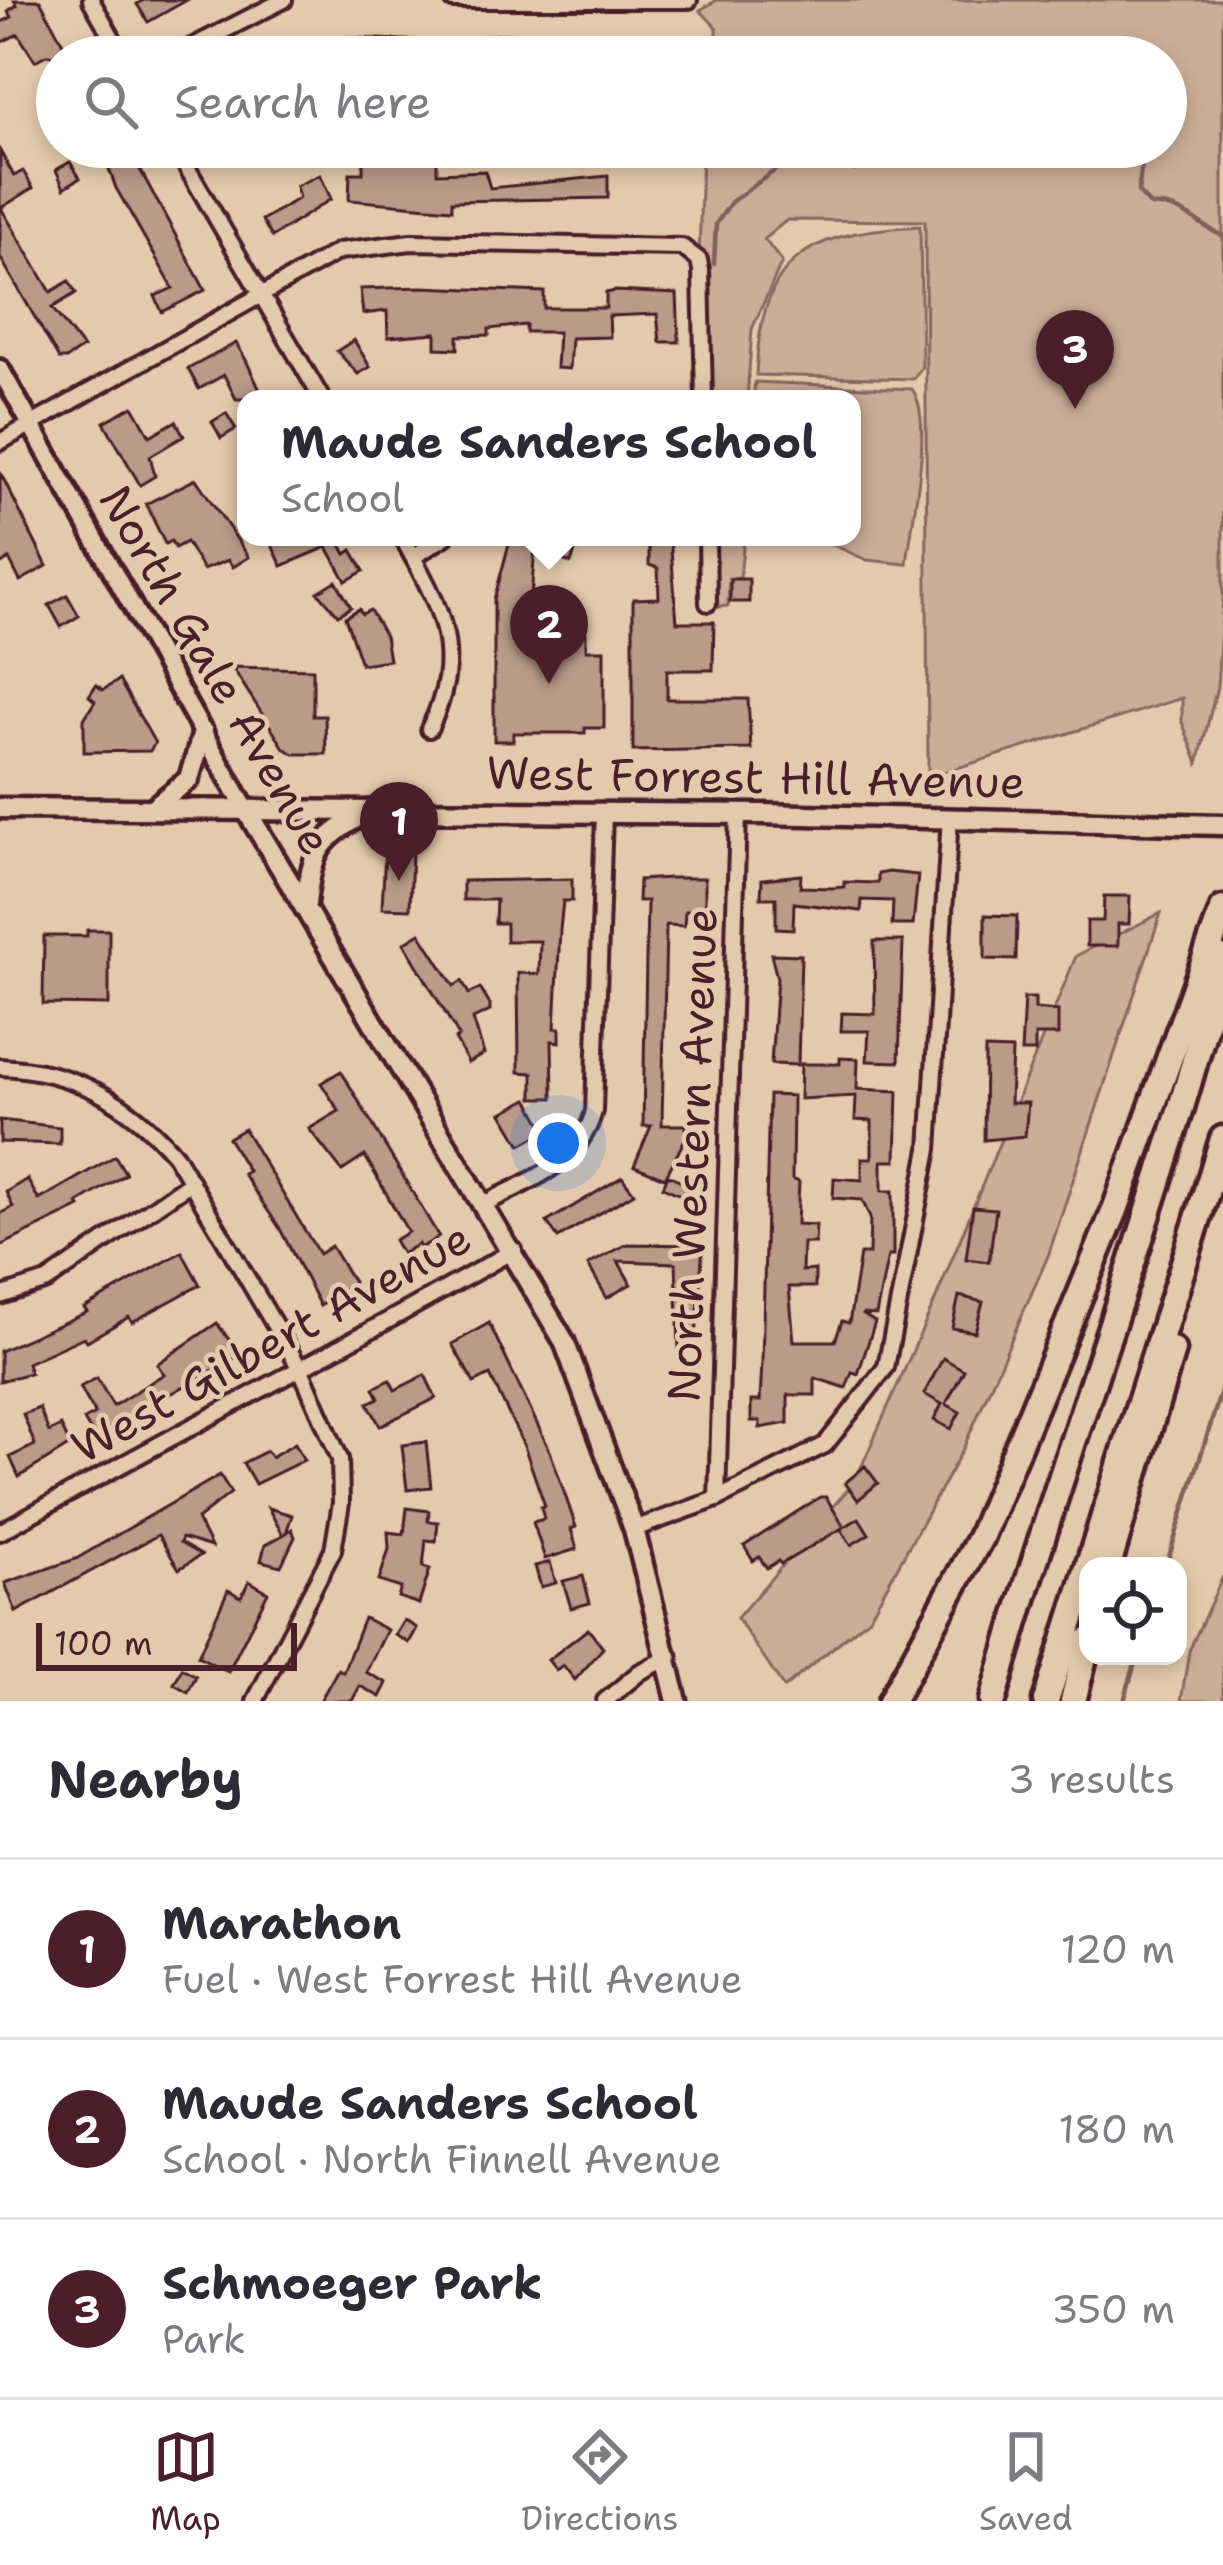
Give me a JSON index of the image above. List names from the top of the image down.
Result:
{
  "streets": {
    "main road": ["North Gale Avenue", "West Forrest Hill Avenue"],
    "street": ["North Western Avenue", "West Gilbert Avenue"]
  },
  "crossings": [
    ["North Gale Avenue", "West Forrest Hill Avenue"],
    ["North Gale Avenue", "West Gilbert Avenue"],
    ["West Forrest Hill Avenue", "North Western Avenue"]
  ],
  "scale_bar": "100 m",
  "page": {
    "search": "Search here",
    "pins": ["3", "2", "1"],
    "popup": ["Maude Sanders School", "School"],
    "scale": "100 m",
    "heading": ["Nearby", "3 results"],
    "list": [
      {
        "mark": "1",
        "name": "Marathon",
        "note": "Fuel · West Forrest Hill Avenue",
        "value": "120 m"
      },
      {
        "mark": "2",
        "name": "Maude Sanders School",
        "note": "School · North Finnell Avenue",
        "value": "180 m"
      },
      {
        "mark": "3",
        "name": "Schmoeger Park",
        "note": "Park",
        "value": "350 m"
      }
    ],
    "nav": ["Map", "Directions", "Saved"]
  }
}
